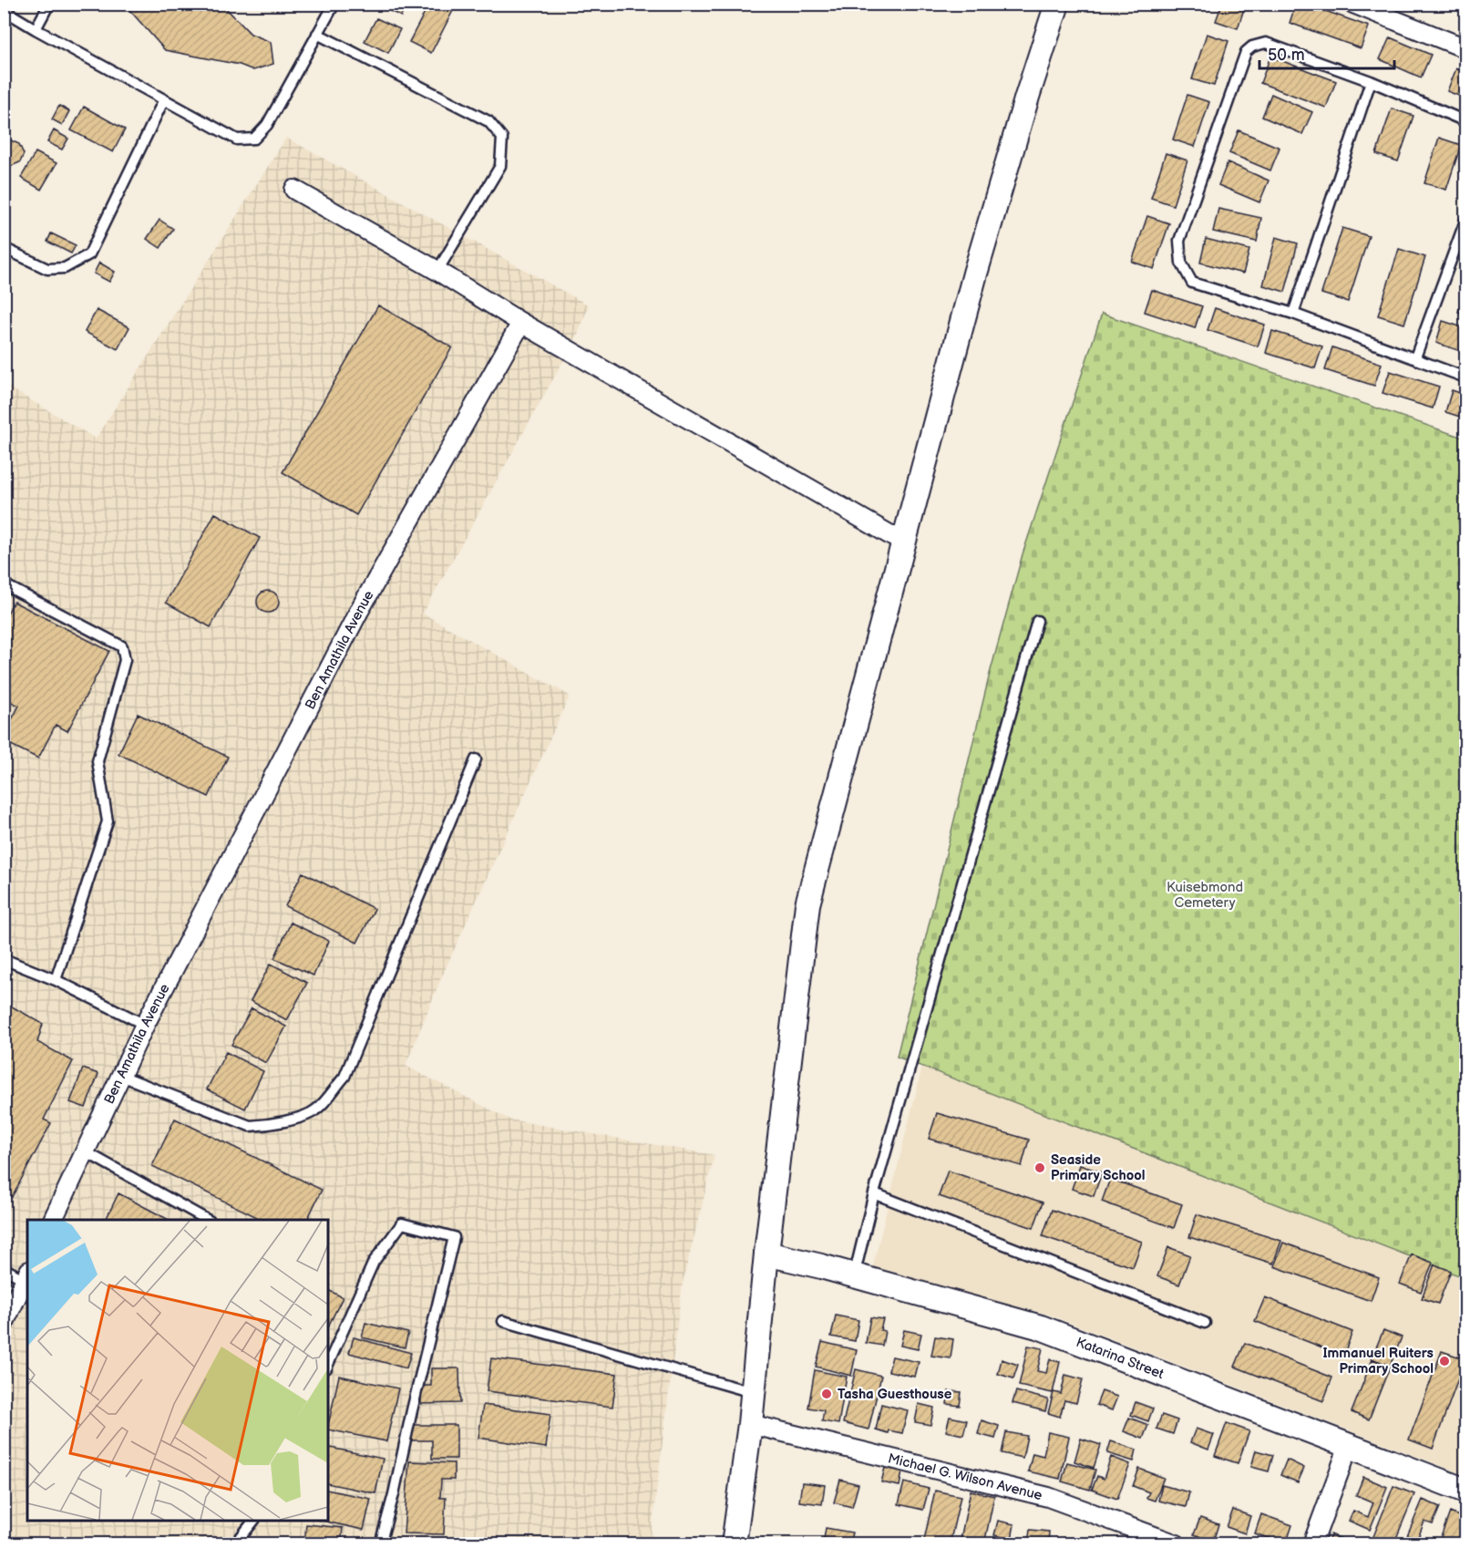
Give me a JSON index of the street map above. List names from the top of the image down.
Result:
{
  "streets": {
    "street": ["Ben Amathila Avenue", "Katarina Street", "Michael G. Wilson Avenue"]
  },
  "parks": ["Kuisebmond Cemetery"],
  "places": ["Seaside Primary School", "Immanuel Ruiters Primary School", "Tasha Guesthouse"],
  "scale_bar": "50 m"
}
